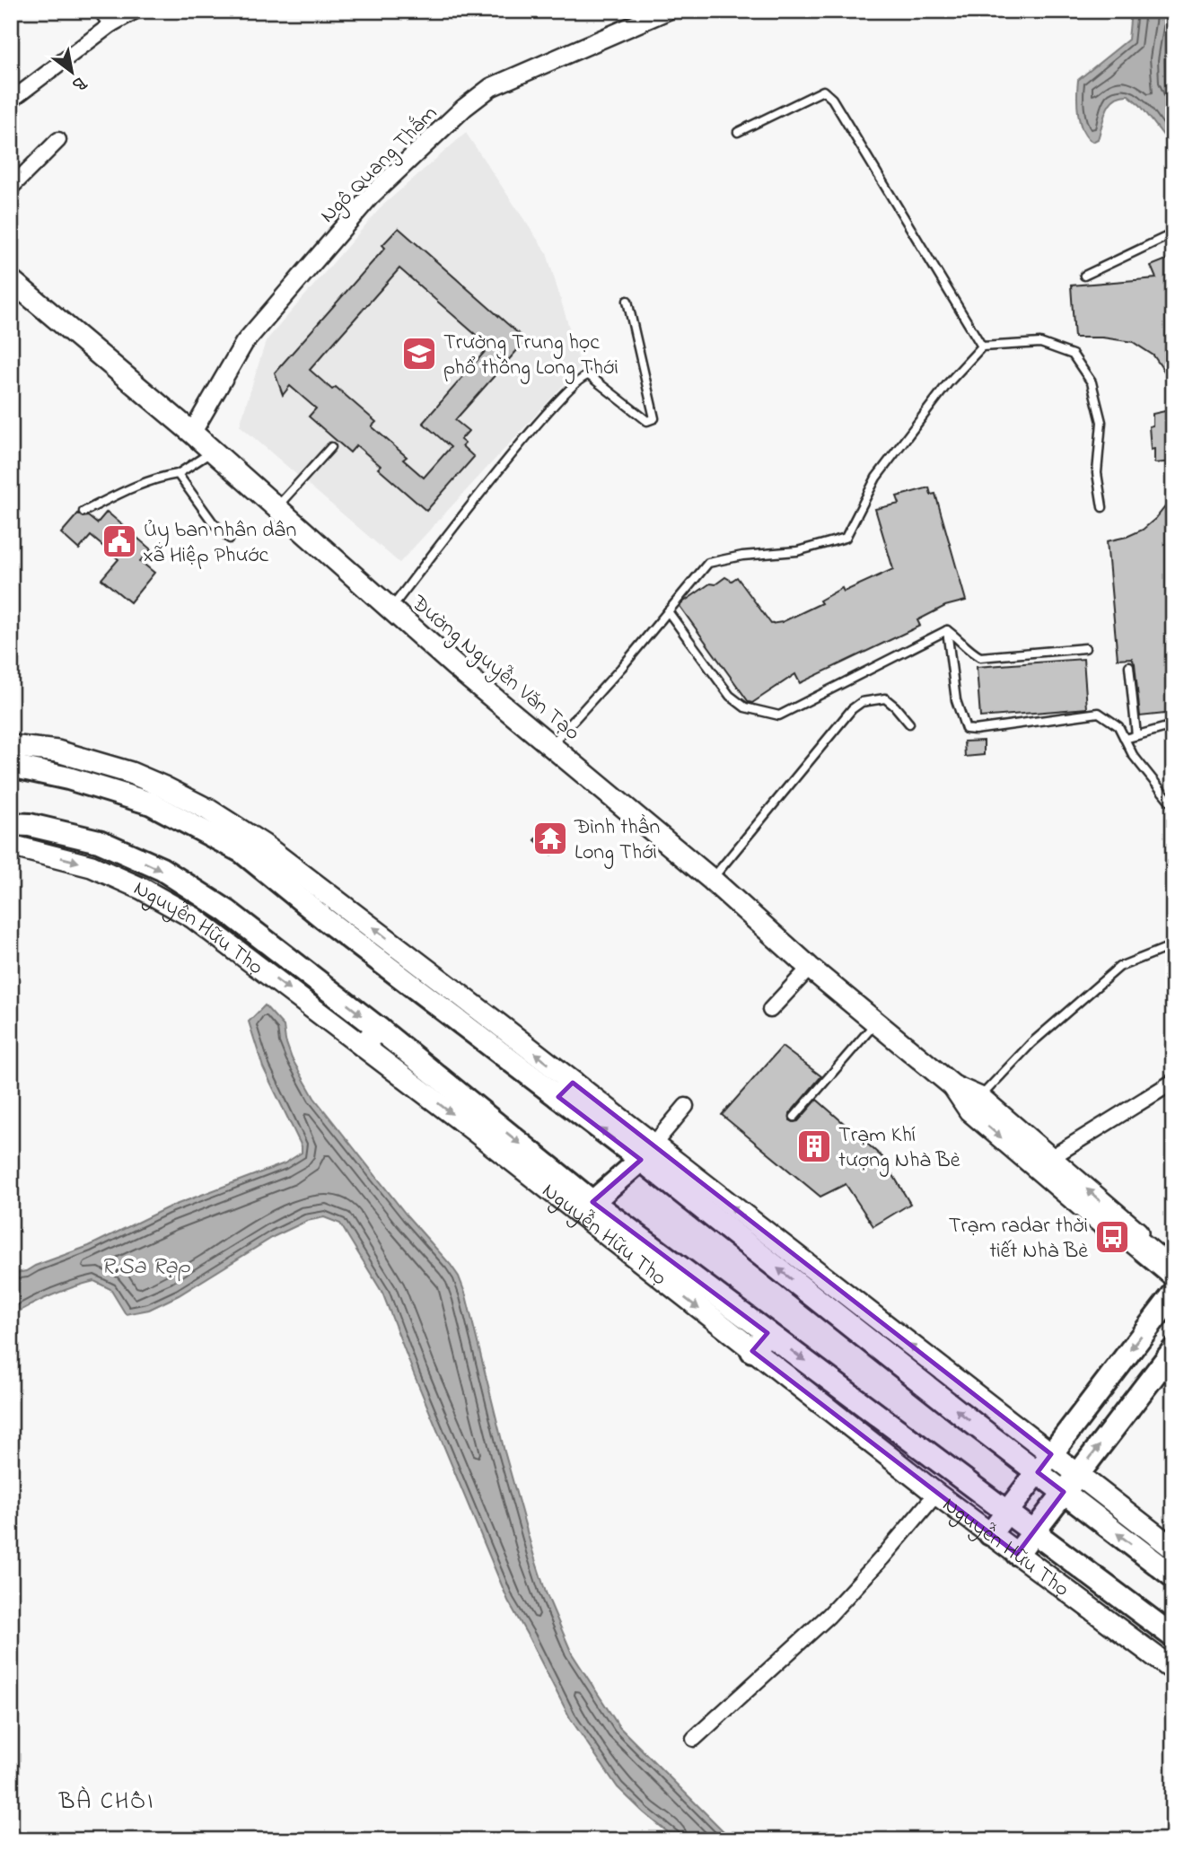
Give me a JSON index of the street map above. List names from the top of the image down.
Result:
{
  "streets": {
    "main road": ["Đường Nguyễn Văn Tạo", "Nguyễn Hữu Thọ"],
    "street": ["Ngô Quang Thắm"]
  },
  "crossings": [
    ["Ngô Quang Thắm", "Đường Nguyễn Văn Tạo"]
  ],
  "districts": ["BÀ CHỒI"],
  "water": ["R.Sa Rạp"],
  "places": {
    "school or university": ["Trường Trung học phổ thông Long Thới"],
    "public building": ["Ủy ban nhân dân xã Hiệp Phước"],
    "temple": ["Đình thần Long Thới"],
    "building": ["Trạm Khí tượng Nhà Bè"],
    "bus stop": ["Trạm radar thời tiết Nhà Bè"]
  },
  "north": "bottom right"
}
